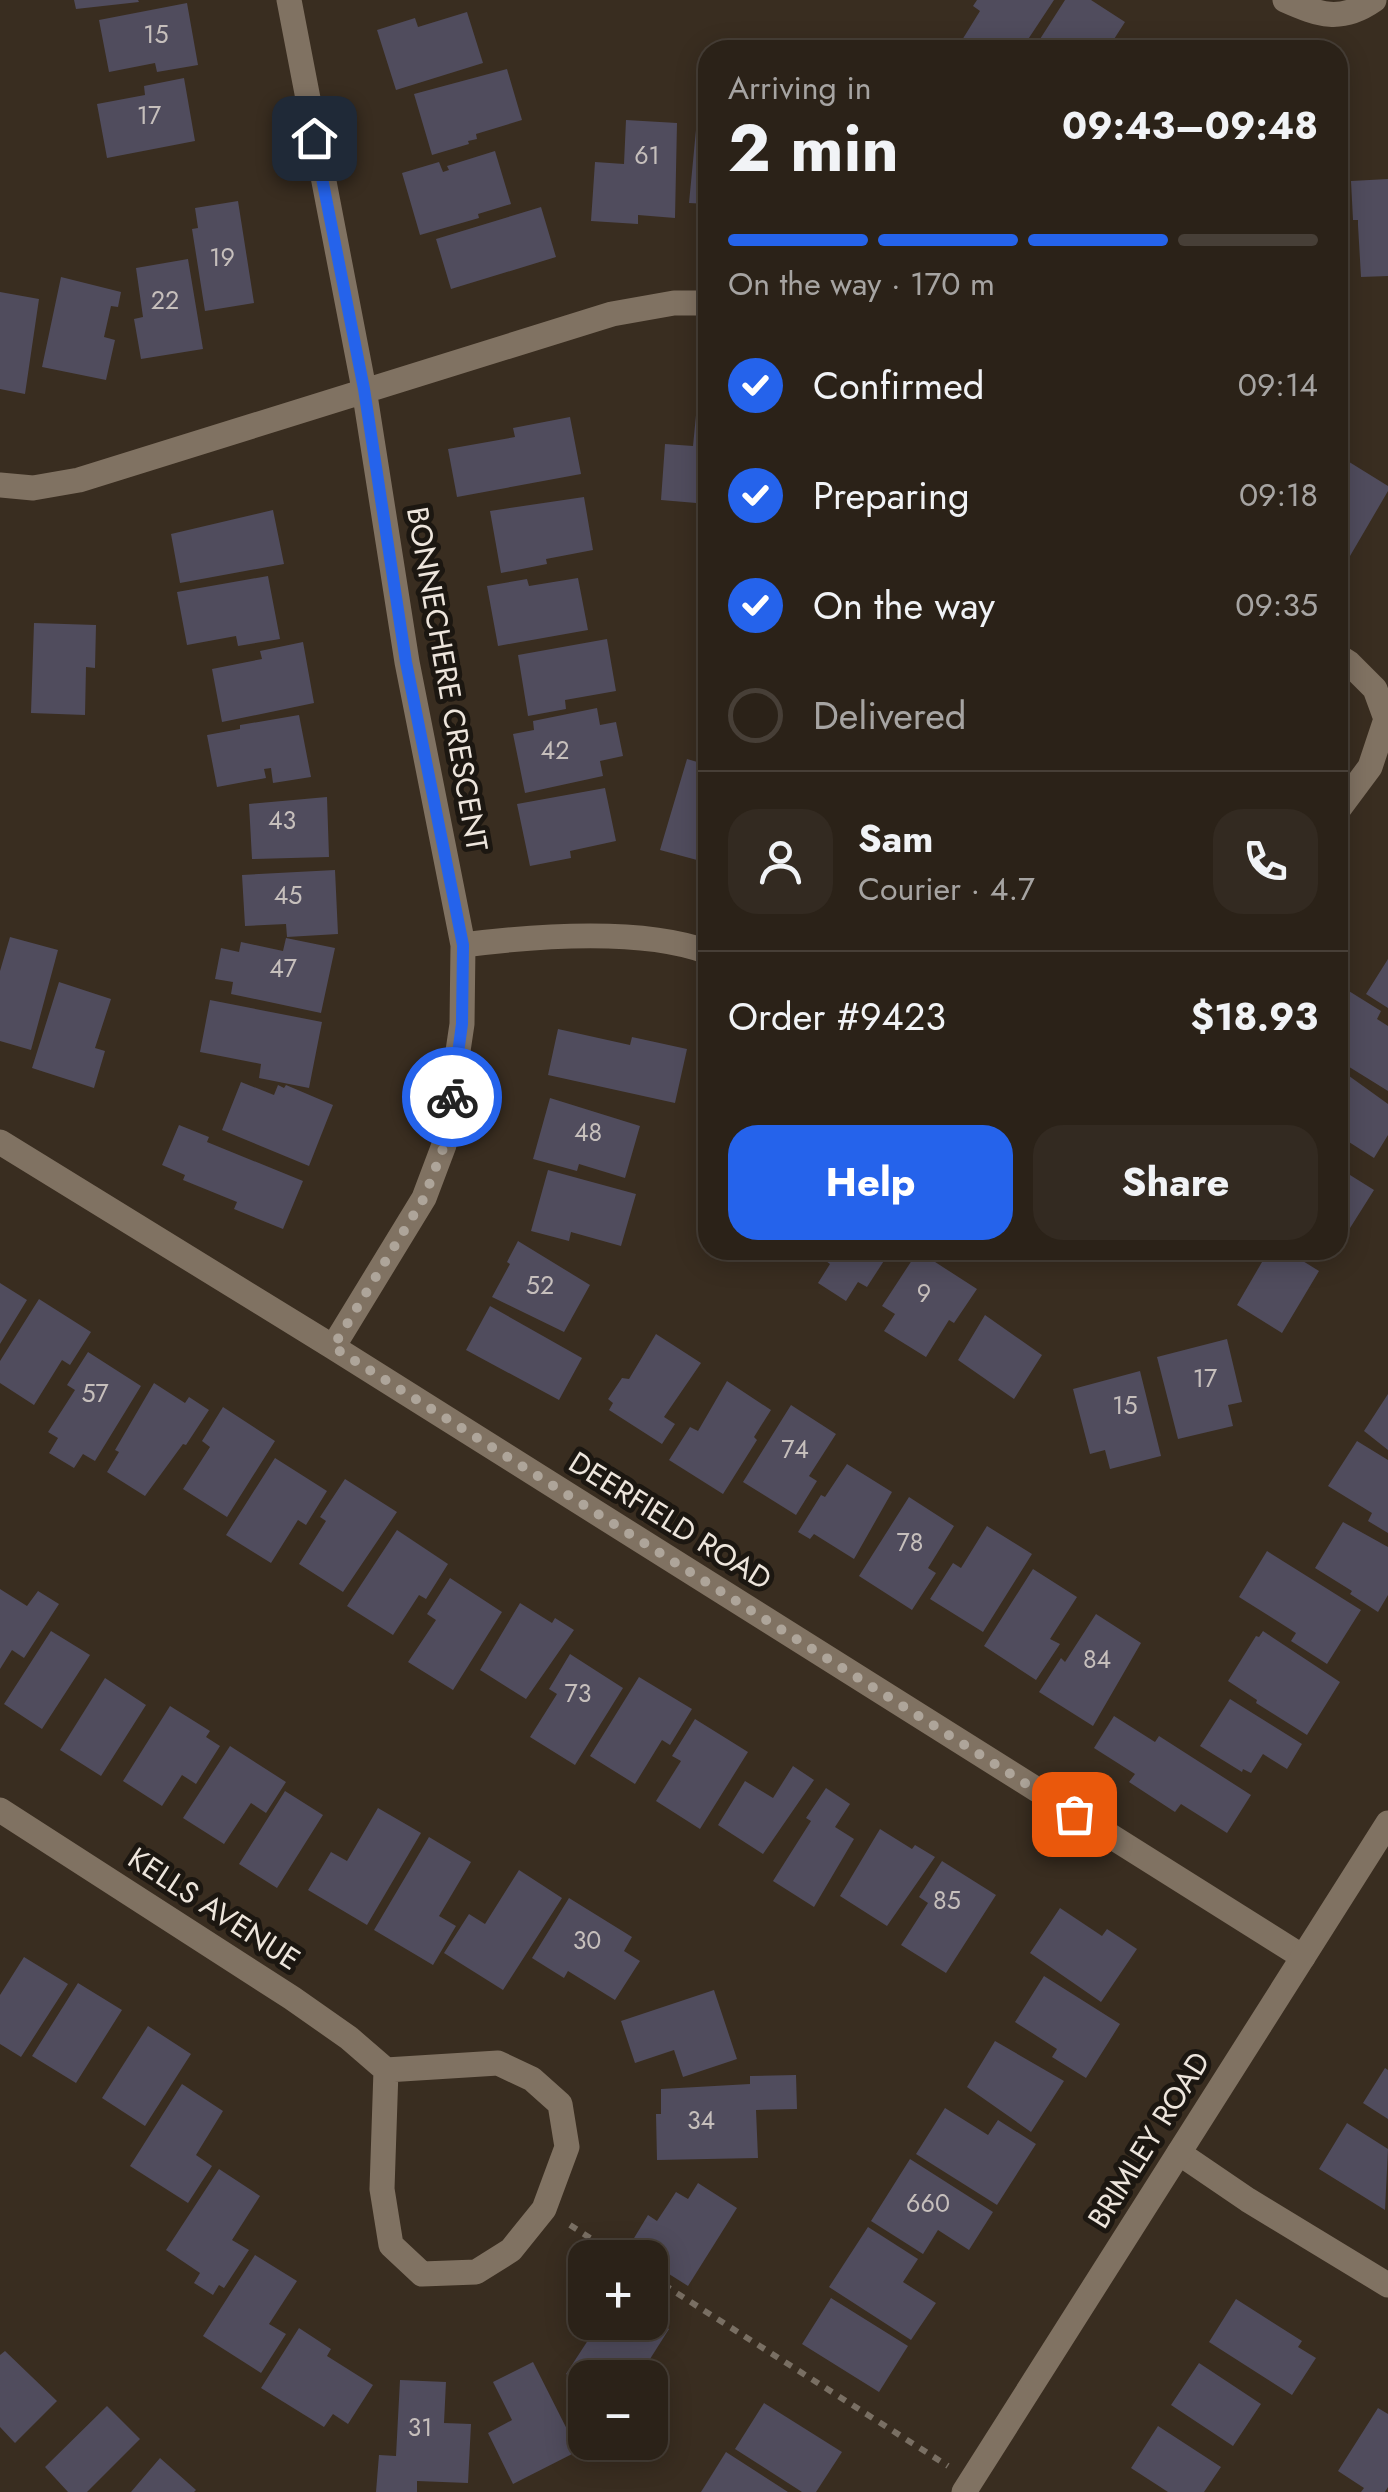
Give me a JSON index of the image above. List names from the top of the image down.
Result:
{
  "streets": {
    "street": [
      "BONNECHERE CRESCENT",
      "DEERFIELD ROAD",
      "KELLS AVENUE",
      "BRIMLEY ROAD"
    ]
  },
  "crossings": [
    ["BONNECHERE CRESCENT", "DEERFIELD ROAD"],
    ["DEERFIELD ROAD", "BRIMLEY ROAD"]
  ],
  "house_numbers": [
    "15",
    "17",
    "61",
    "19",
    "22",
    "42",
    "43",
    "45",
    "47",
    "48",
    "52",
    "9",
    "17",
    "57",
    "15",
    "74",
    "78",
    "84",
    "73",
    "85",
    "30",
    "34",
    "660",
    "31"
  ],
  "page": {
    "heading": ["2 min", "Arriving in", "09:43–09:48"],
    "panel": [
      "Sam",
      "Courier · 4.7",
      "Order #9423",
      "$18.93"
    ],
    "bar": "On the way · 170 m",
    "list": [
      ["Confirmed", "09:14"],
      ["Preparing", "09:18"],
      ["On the way", "09:35"],
      "Delivered"
    ],
    "buttons": ["Help", "Share"],
    "map_buttons": ["+", "−"]
  }
}
